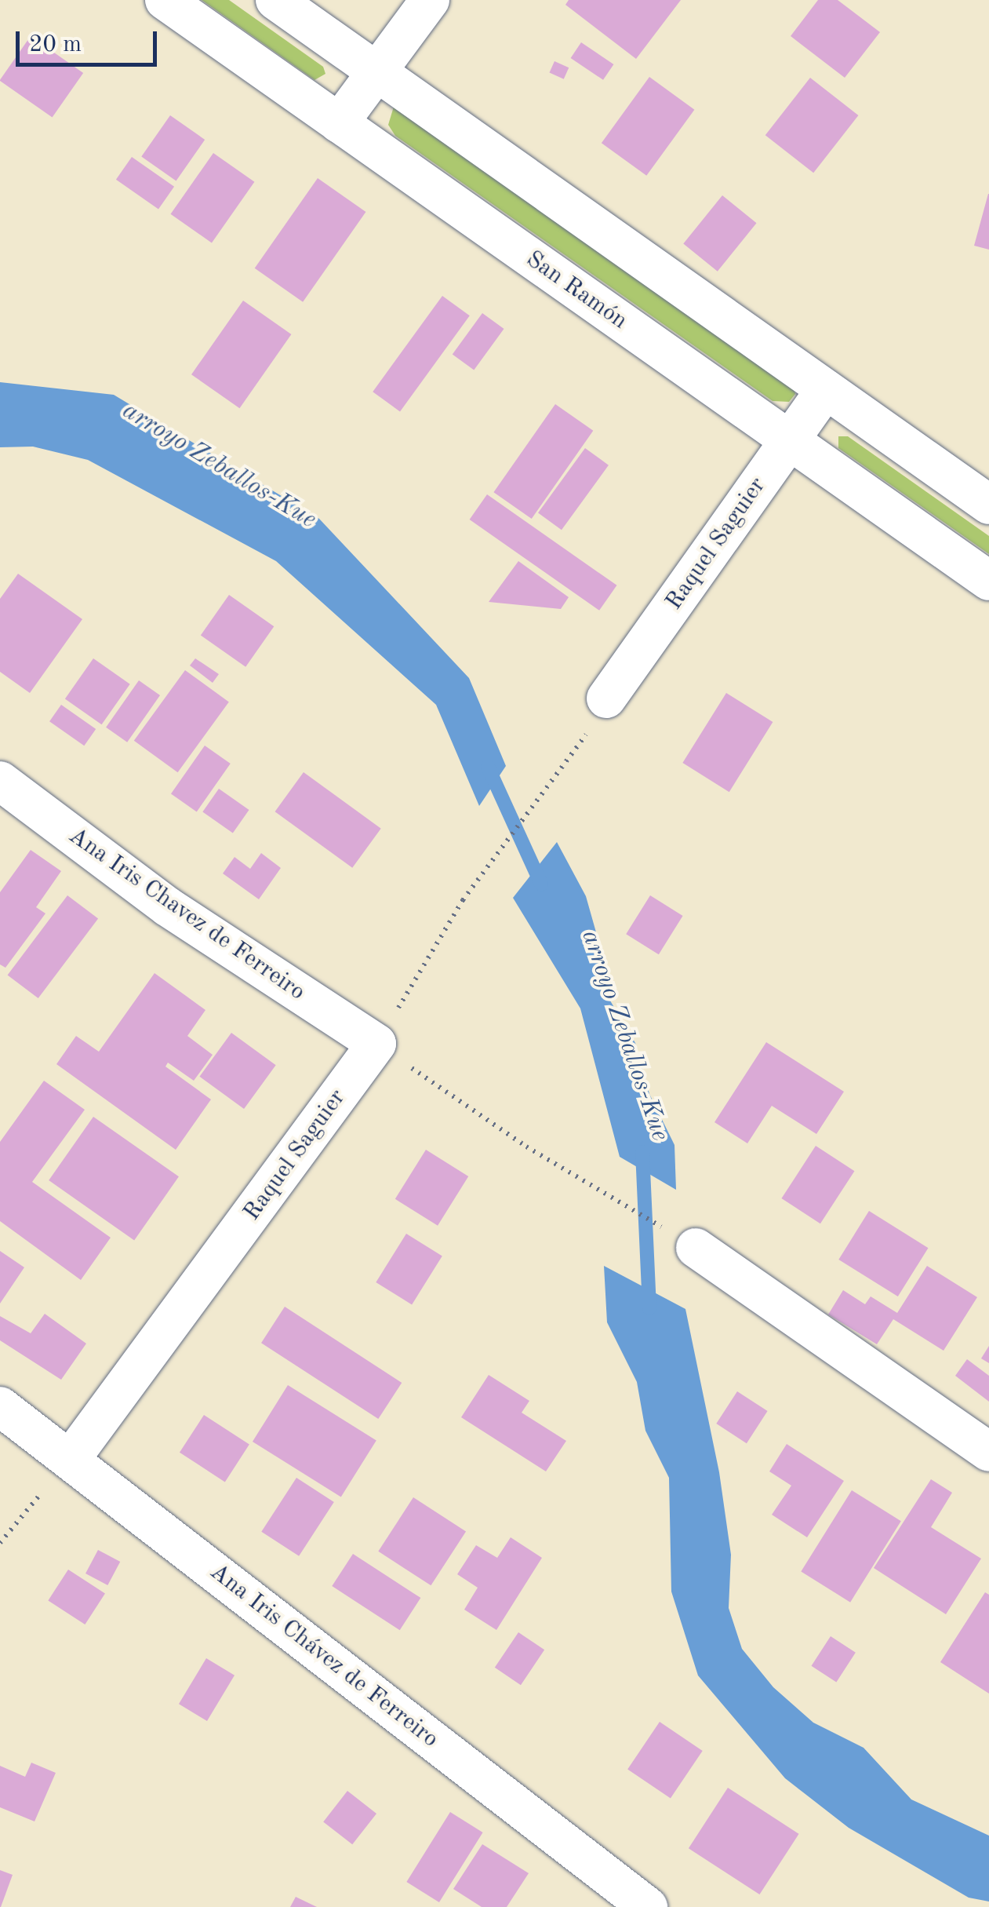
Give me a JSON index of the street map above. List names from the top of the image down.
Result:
{
  "streets": {
    "street": [
      "San Ramón",
      "Raquel Saguier",
      "Ana Iris Chavez de Ferreiro",
      "Ana Iris Chávez de Ferreiro"
    ]
  },
  "crossings": [
    ["San Ramón", "Raquel Saguier"],
    ["Raquel Saguier", "Ana Iris Chavez de Ferreiro"],
    ["Raquel Saguier", "Ana Iris Chávez de Ferreiro"]
  ],
  "water": ["arroyo Zeballos-Kue"],
  "scale_bar": "20 m"
}
